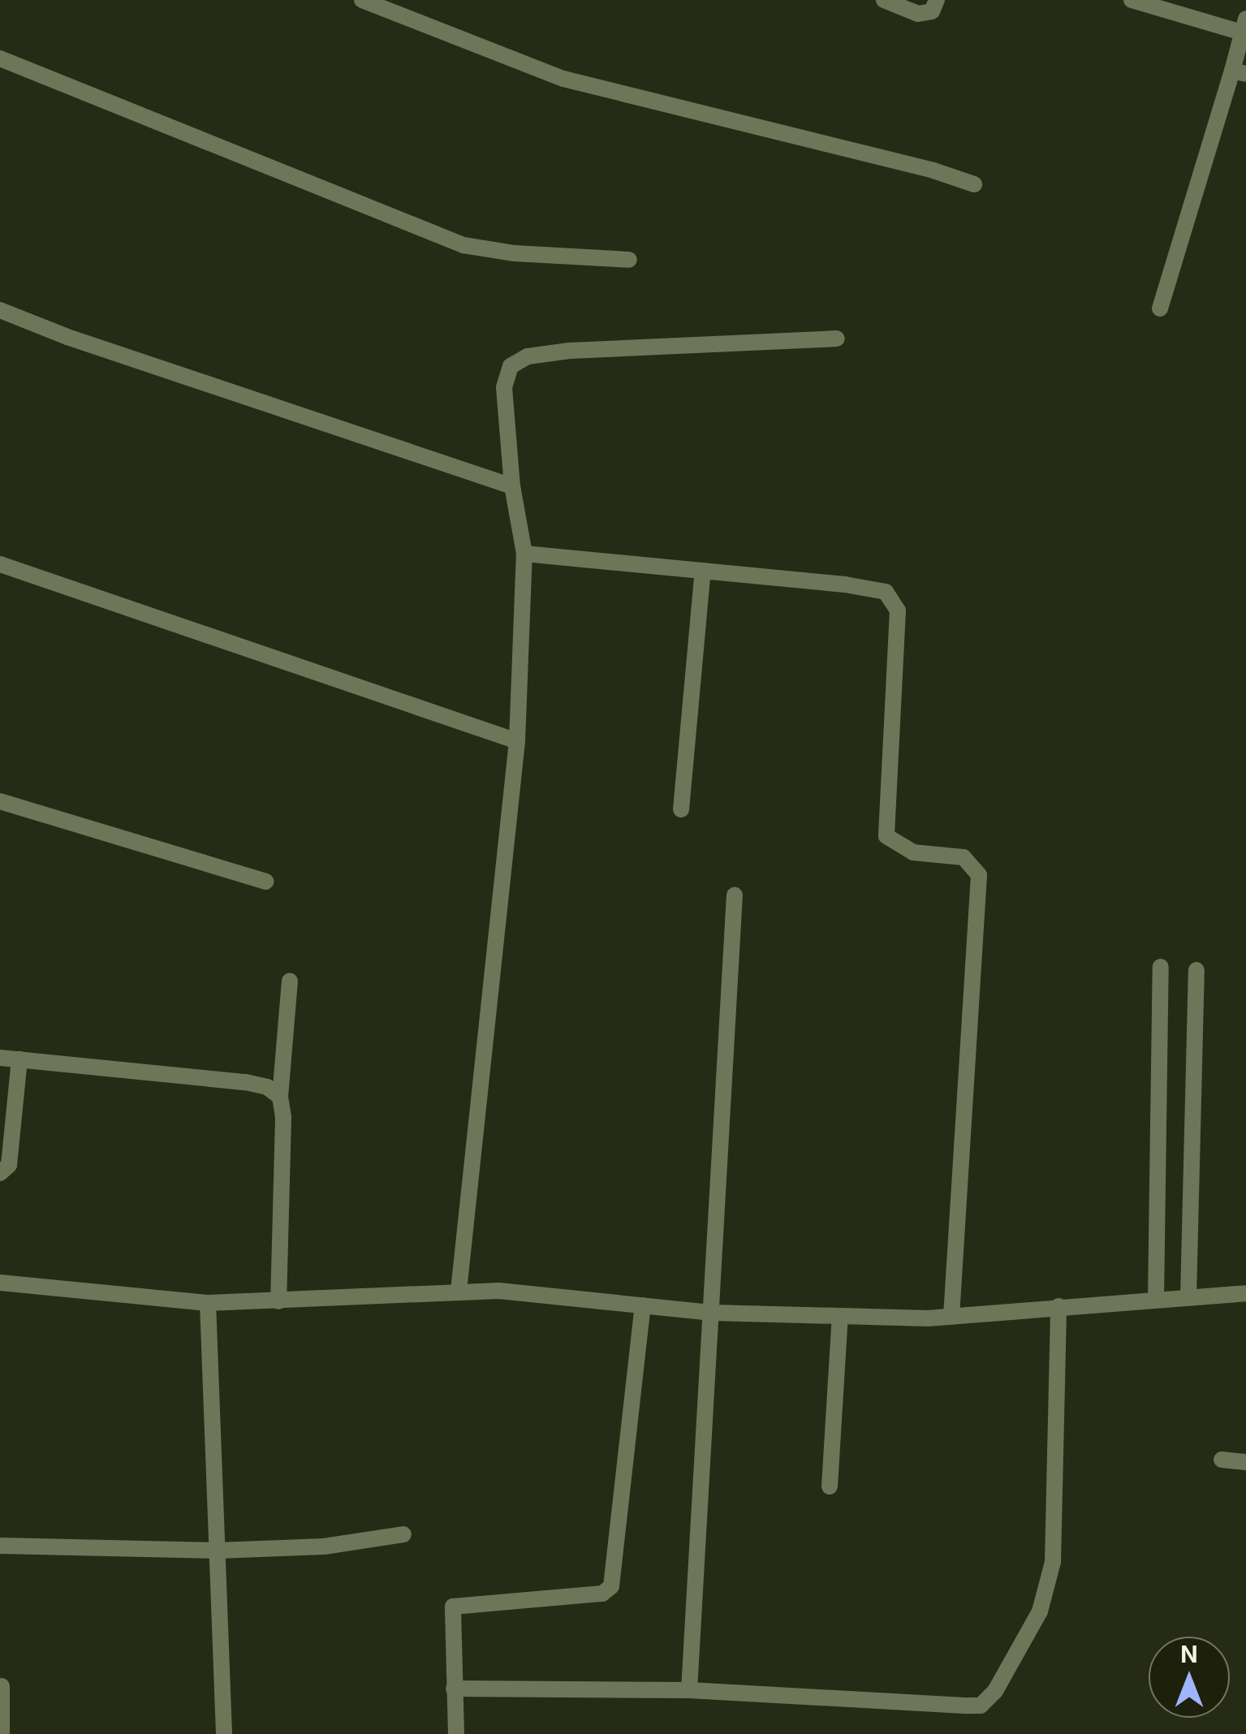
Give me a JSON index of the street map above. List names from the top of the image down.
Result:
{
  "north": "top"
}
